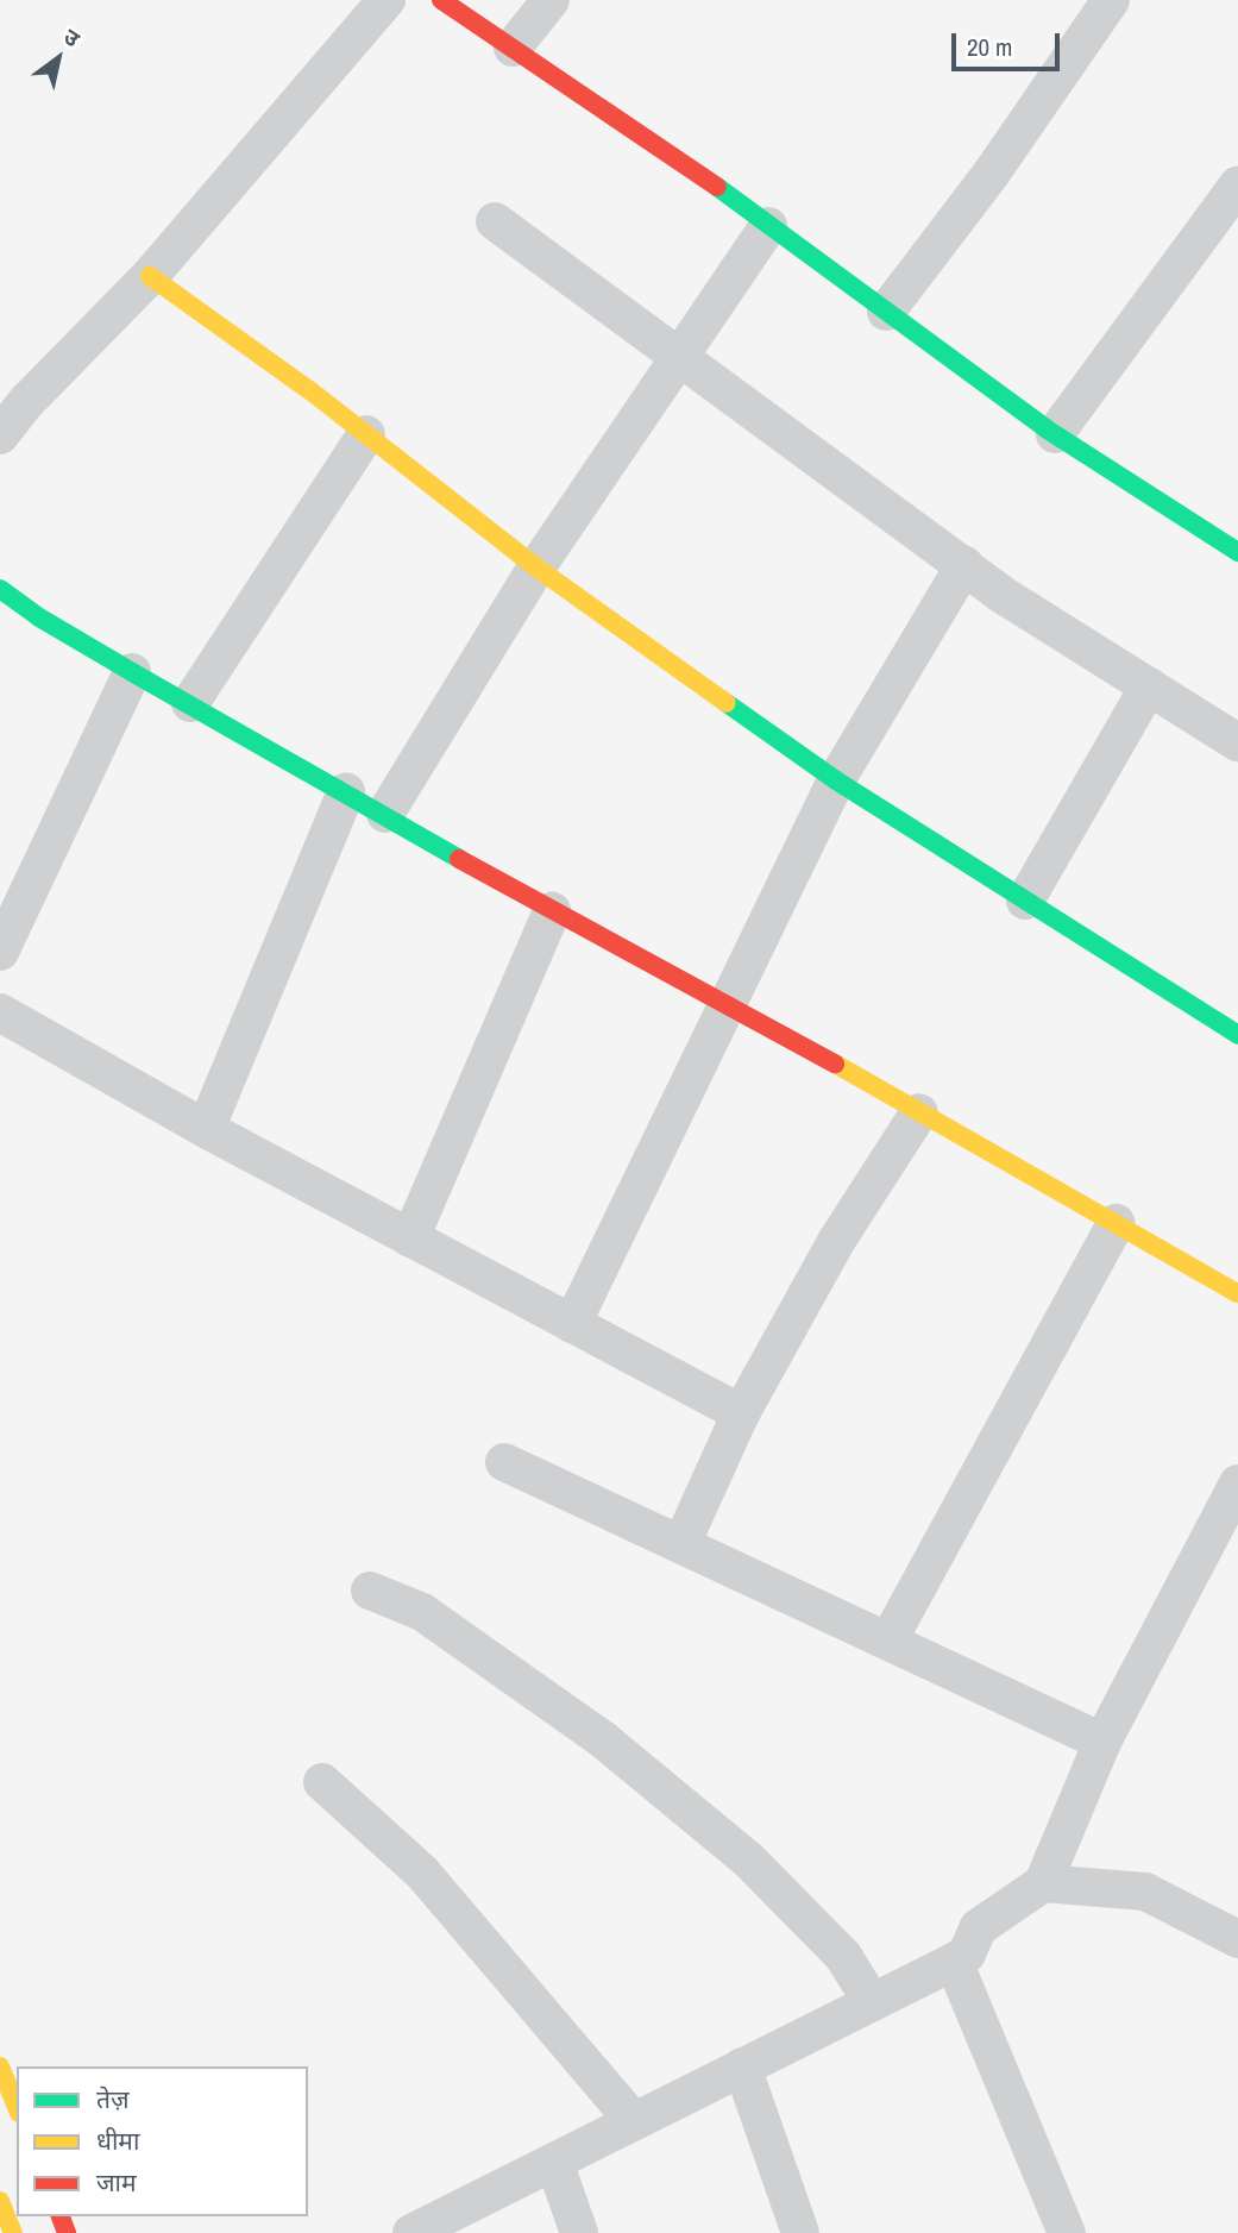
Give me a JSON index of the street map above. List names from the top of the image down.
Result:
{
  "legend": ["तेज़", "धीमा", "जाम"],
  "scale_bar": "20 m",
  "north": "top right"
}
